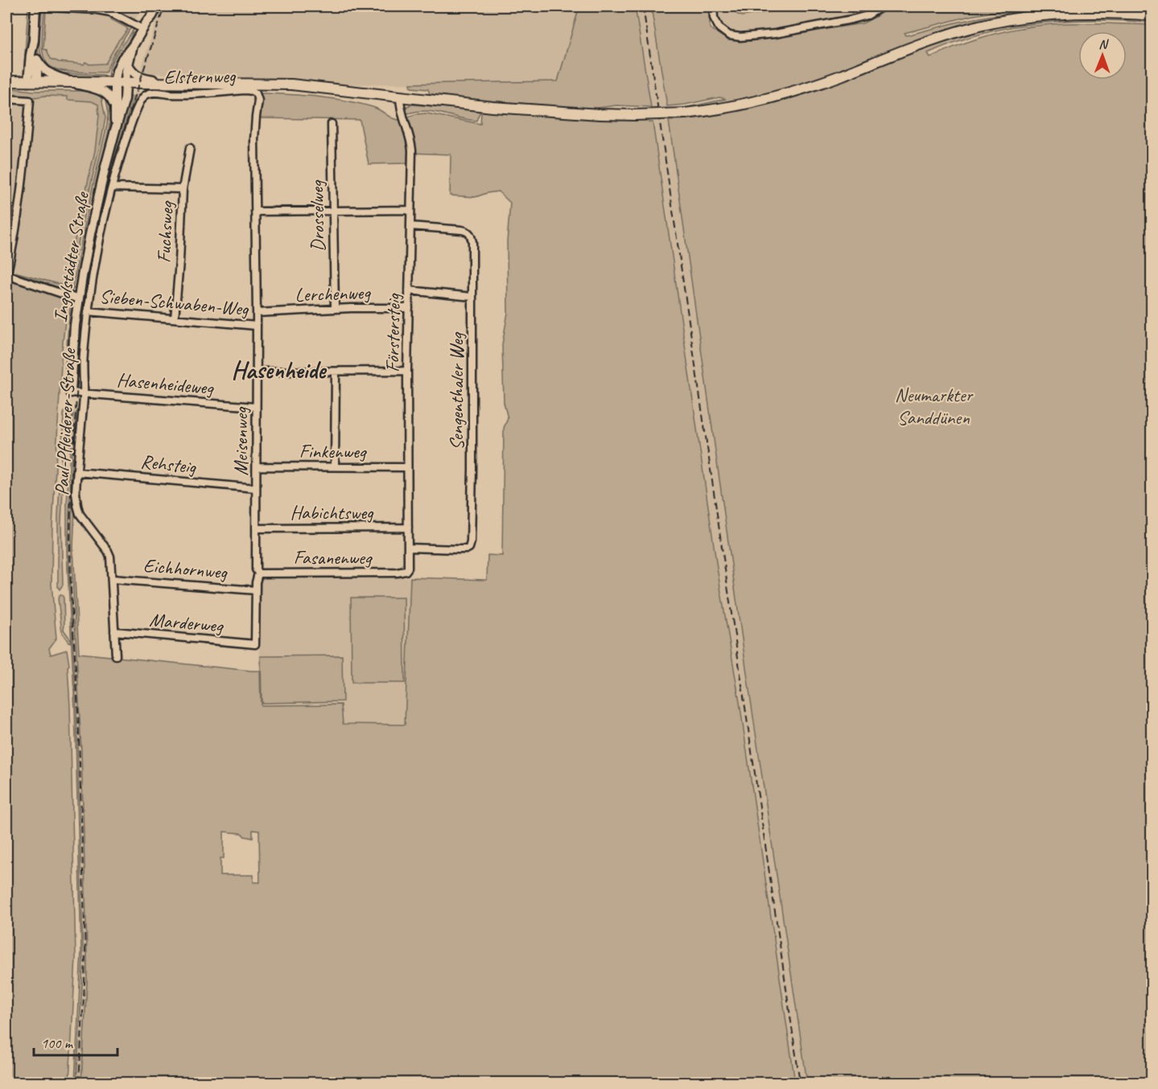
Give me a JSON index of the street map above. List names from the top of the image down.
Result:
{
  "streets": {
    "street": [
      "Elsternweg",
      "Drosselweg",
      "Fuchsweg",
      "Ingolstädter Straße",
      "Lerchenweg",
      "Sieben-Schwaben-Weg",
      "Förstersteig",
      "Hasenheideweg",
      "Sengenthaler Weg",
      "Paul-Pfleiderer-Straße",
      "Meisenweg",
      "Finkenweg",
      "Rehsteig",
      "Habichtsweg",
      "Fasanenweg",
      "Eichhornweg",
      "Marderweg"
    ]
  },
  "crossings": [
    ["Elsternweg", "Paul-Pfleiderer-Straße"],
    ["Elsternweg", "Meisenweg"],
    ["Drosselweg", "Lerchenweg"],
    ["Fuchsweg", "Sieben-Schwaben-Weg"],
    ["Ingolstädter Straße", "Hasenheideweg"],
    ["Lerchenweg", "Förstersteig"],
    ["Lerchenweg", "Meisenweg"],
    ["Sieben-Schwaben-Weg", "Paul-Pfleiderer-Straße"],
    ["Sieben-Schwaben-Weg", "Meisenweg"],
    ["Förstersteig", "Sengenthaler Weg"],
    ["Förstersteig", "Finkenweg"],
    ["Förstersteig", "Habichtsweg"],
    ["Förstersteig", "Fasanenweg"],
    ["Hasenheideweg", "Paul-Pfleiderer-Straße"],
    ["Hasenheideweg", "Meisenweg"],
    ["Paul-Pfleiderer-Straße", "Rehsteig"],
    ["Paul-Pfleiderer-Straße", "Eichhornweg"],
    ["Paul-Pfleiderer-Straße", "Marderweg"],
    ["Meisenweg", "Finkenweg"],
    ["Meisenweg", "Rehsteig"],
    ["Meisenweg", "Habichtsweg"],
    ["Meisenweg", "Fasanenweg"],
    ["Meisenweg", "Eichhornweg"],
    ["Meisenweg", "Marderweg"]
  ],
  "districts": ["Hasenheide"],
  "parks": ["Neumarkter Sanddünen"],
  "scale_bar": "100 m",
  "north": "top"
}
